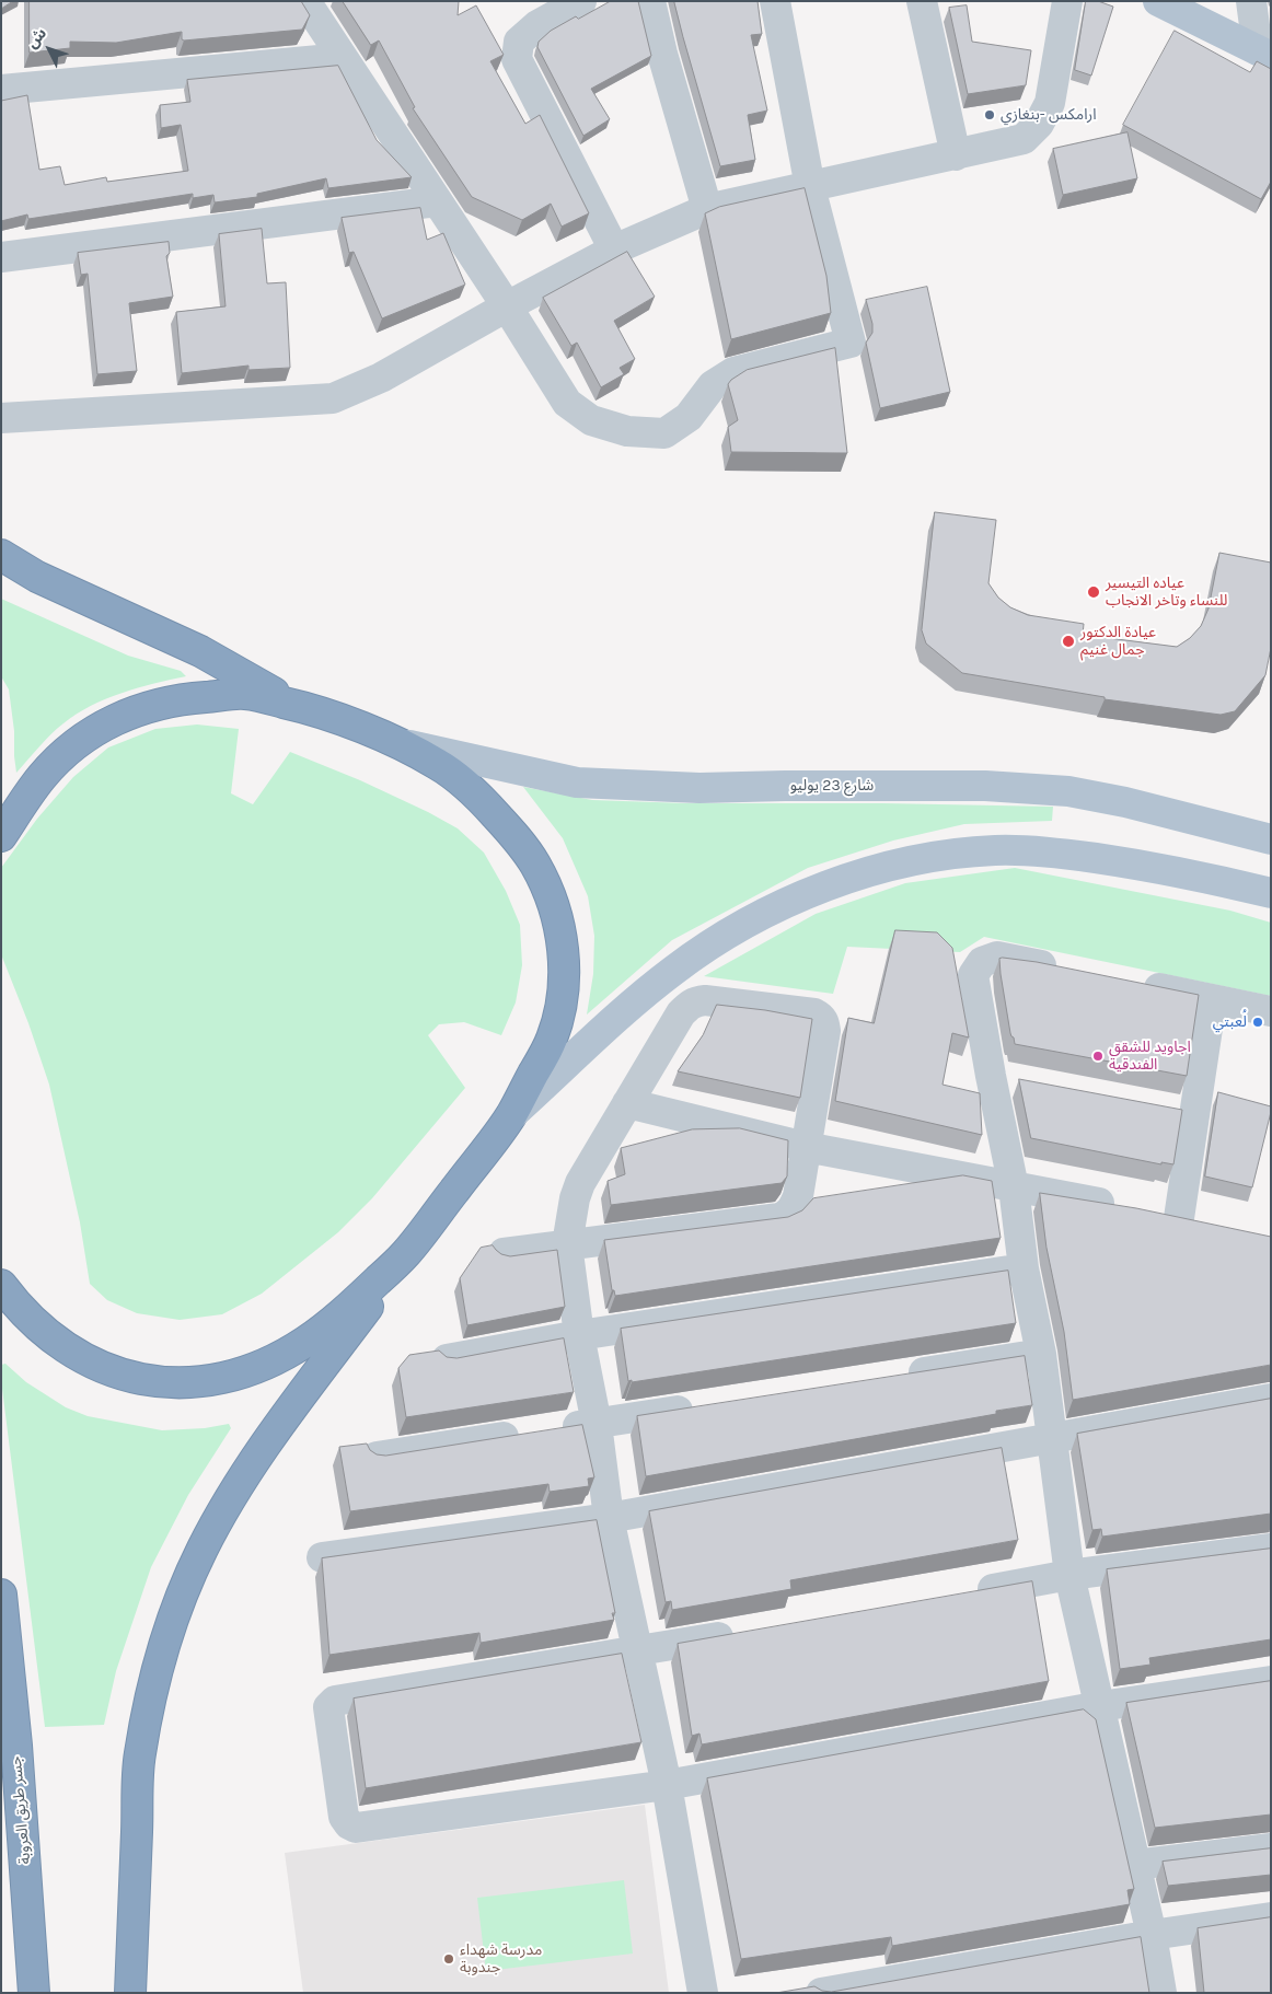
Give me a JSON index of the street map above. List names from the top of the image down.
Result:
{
  "streets": {
    "highway": ["جسر طريق العروبة"],
    "main road": ["شارع 23 يوليو"]
  },
  "places": [
    "ارامكس -بنغازي",
    "عياده التيسير للنساء وتاخر الانجاب",
    "عيادة الدكتور جمال غنيم",
    "لُعبتي",
    "اجاويد للشقق الفندقية",
    "مدرسة شهداء جندوبة"
  ],
  "north": "top left"
}
